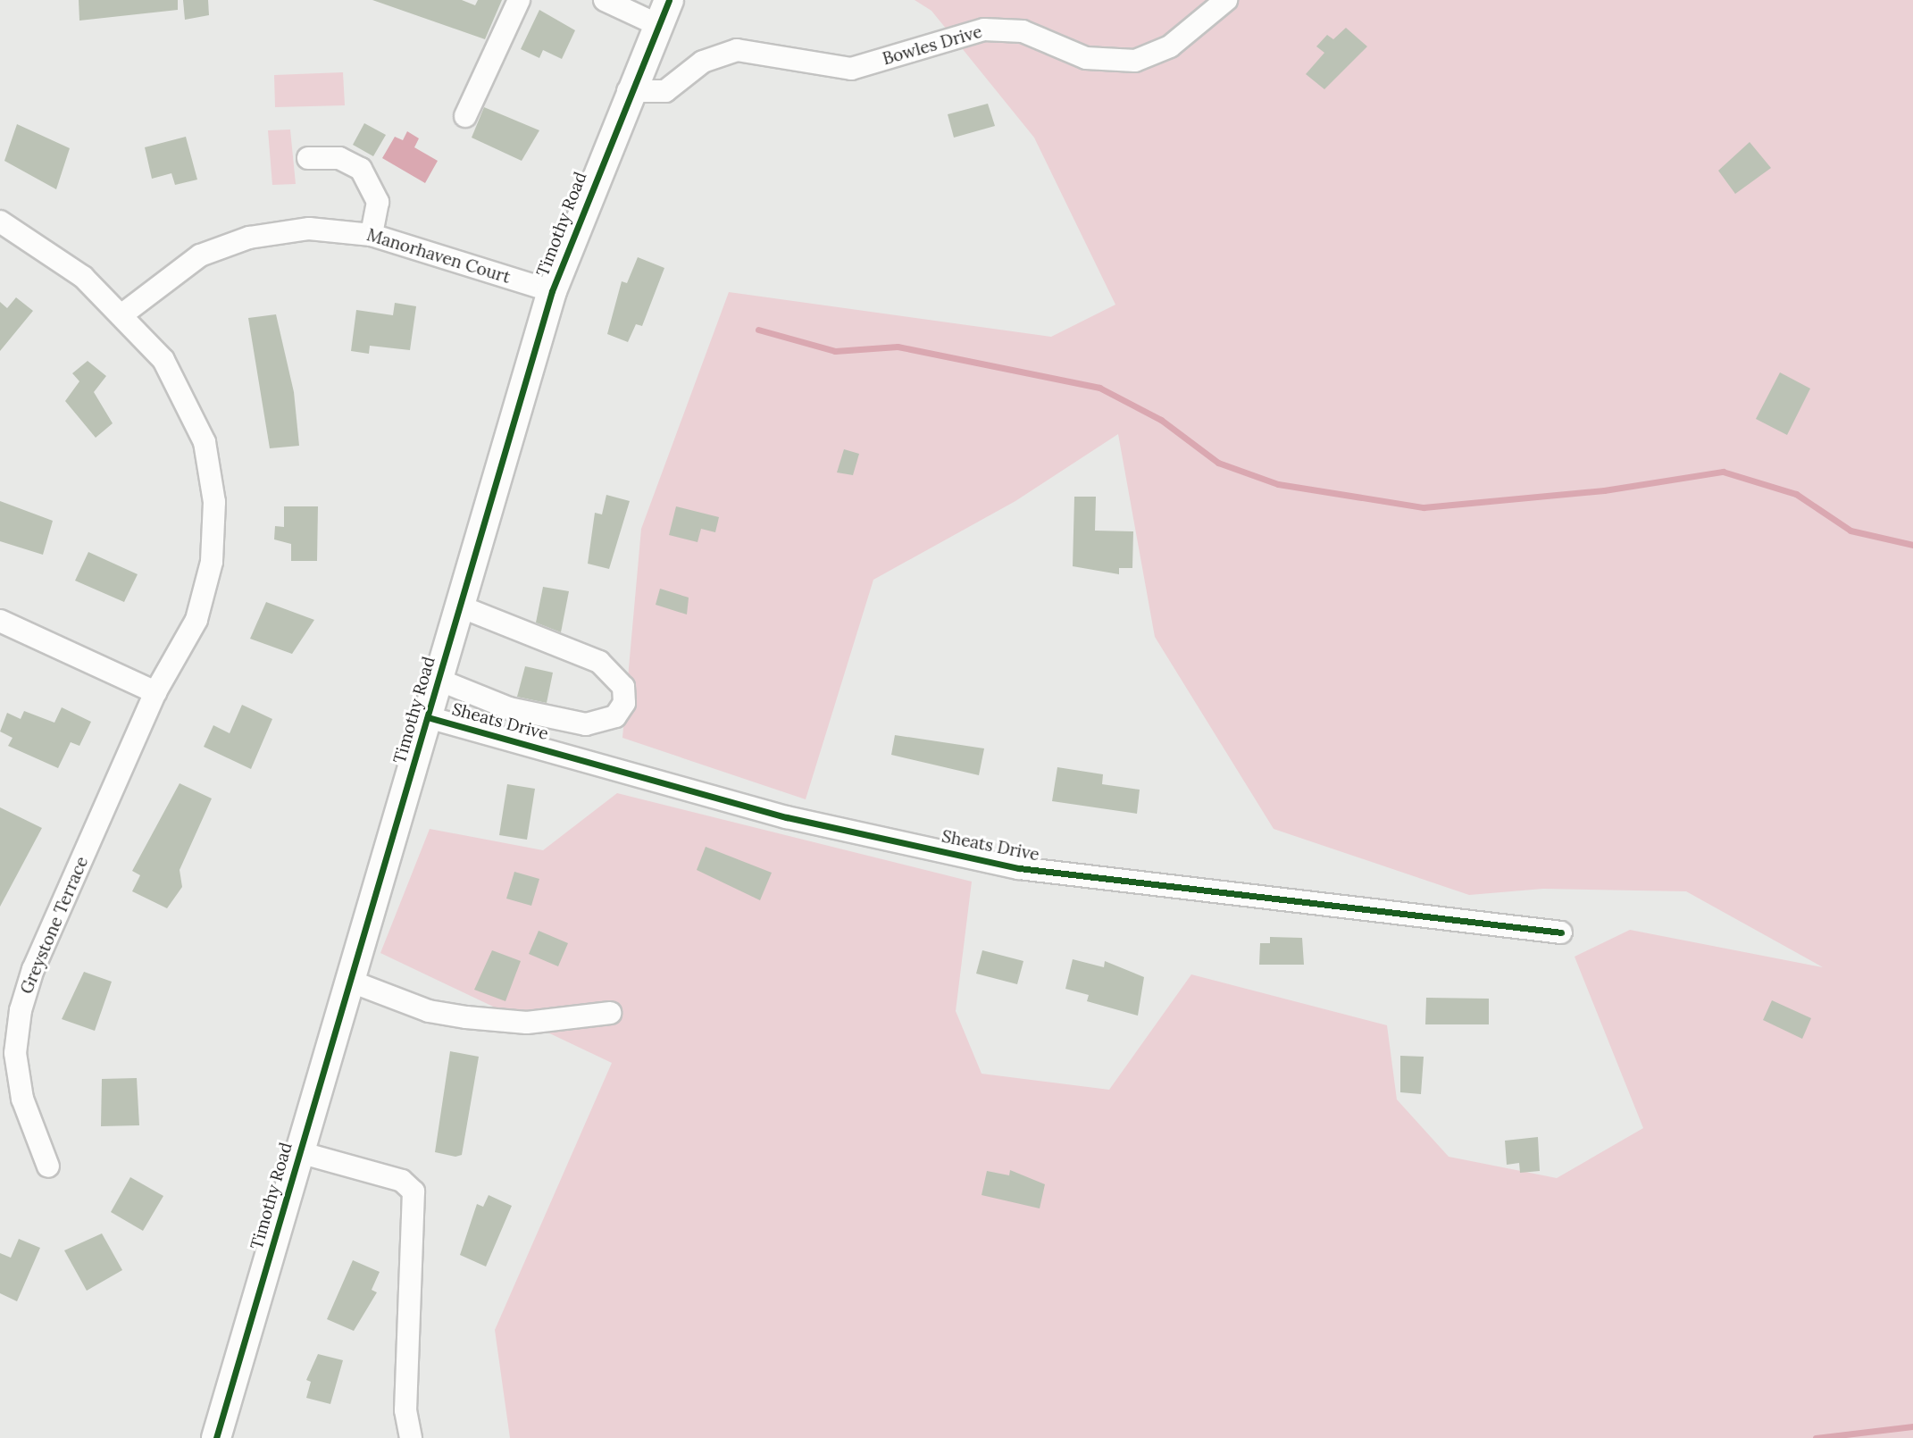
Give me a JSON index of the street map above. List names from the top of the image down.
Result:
{
  "streets": {
    "main road": ["Timothy Road"],
    "street": [
      "Bowles Drive",
      "Manorhaven Court",
      "Sheats Drive",
      "Greystone Terrace"
    ]
  },
  "crossings": [
    ["Bowles Drive", "Timothy Road"],
    ["Timothy Road", "Manorhaven Court"],
    ["Timothy Road", "Sheats Drive"],
    ["Manorhaven Court", "Greystone Terrace"]
  ]
}
